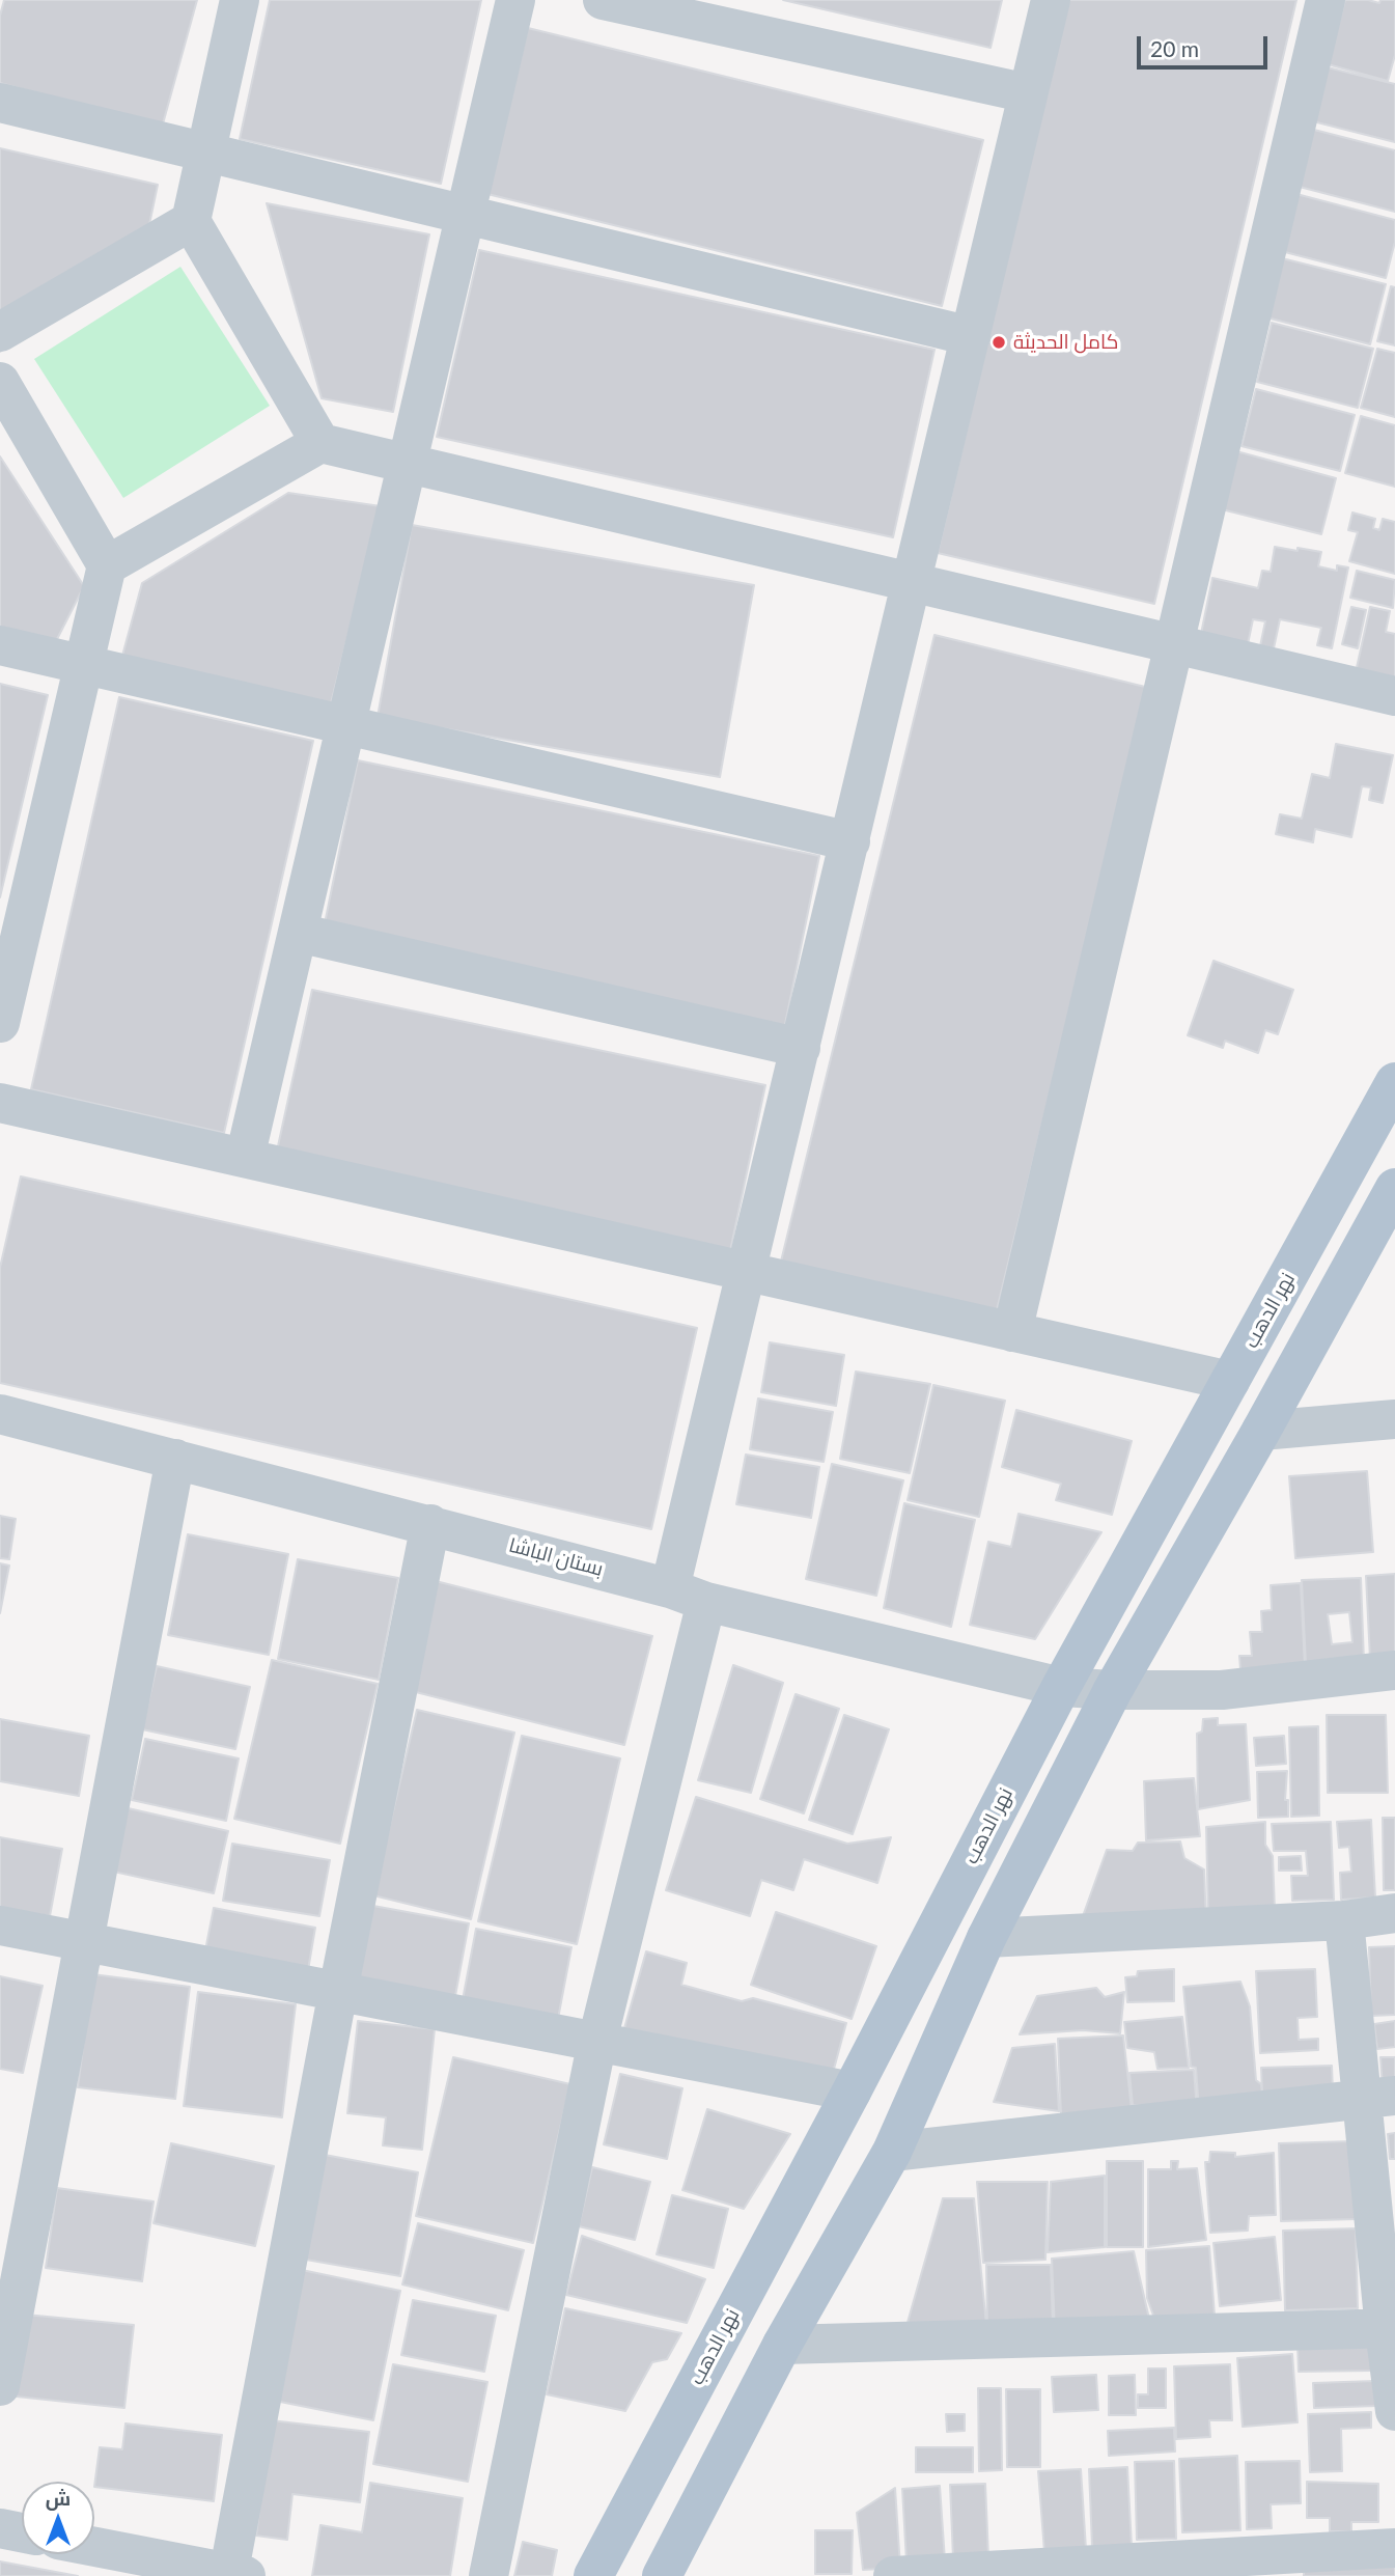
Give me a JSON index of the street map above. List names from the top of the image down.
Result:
{
  "streets": {
    "main road": ["نهر الدهب"],
    "street": ["بستان الباشا"]
  },
  "crossings": [
    ["نهر الدهب", "بستان الباشا"]
  ],
  "places": ["كامل الحديثة"],
  "scale_bar": "20 m",
  "north": "top"
}
